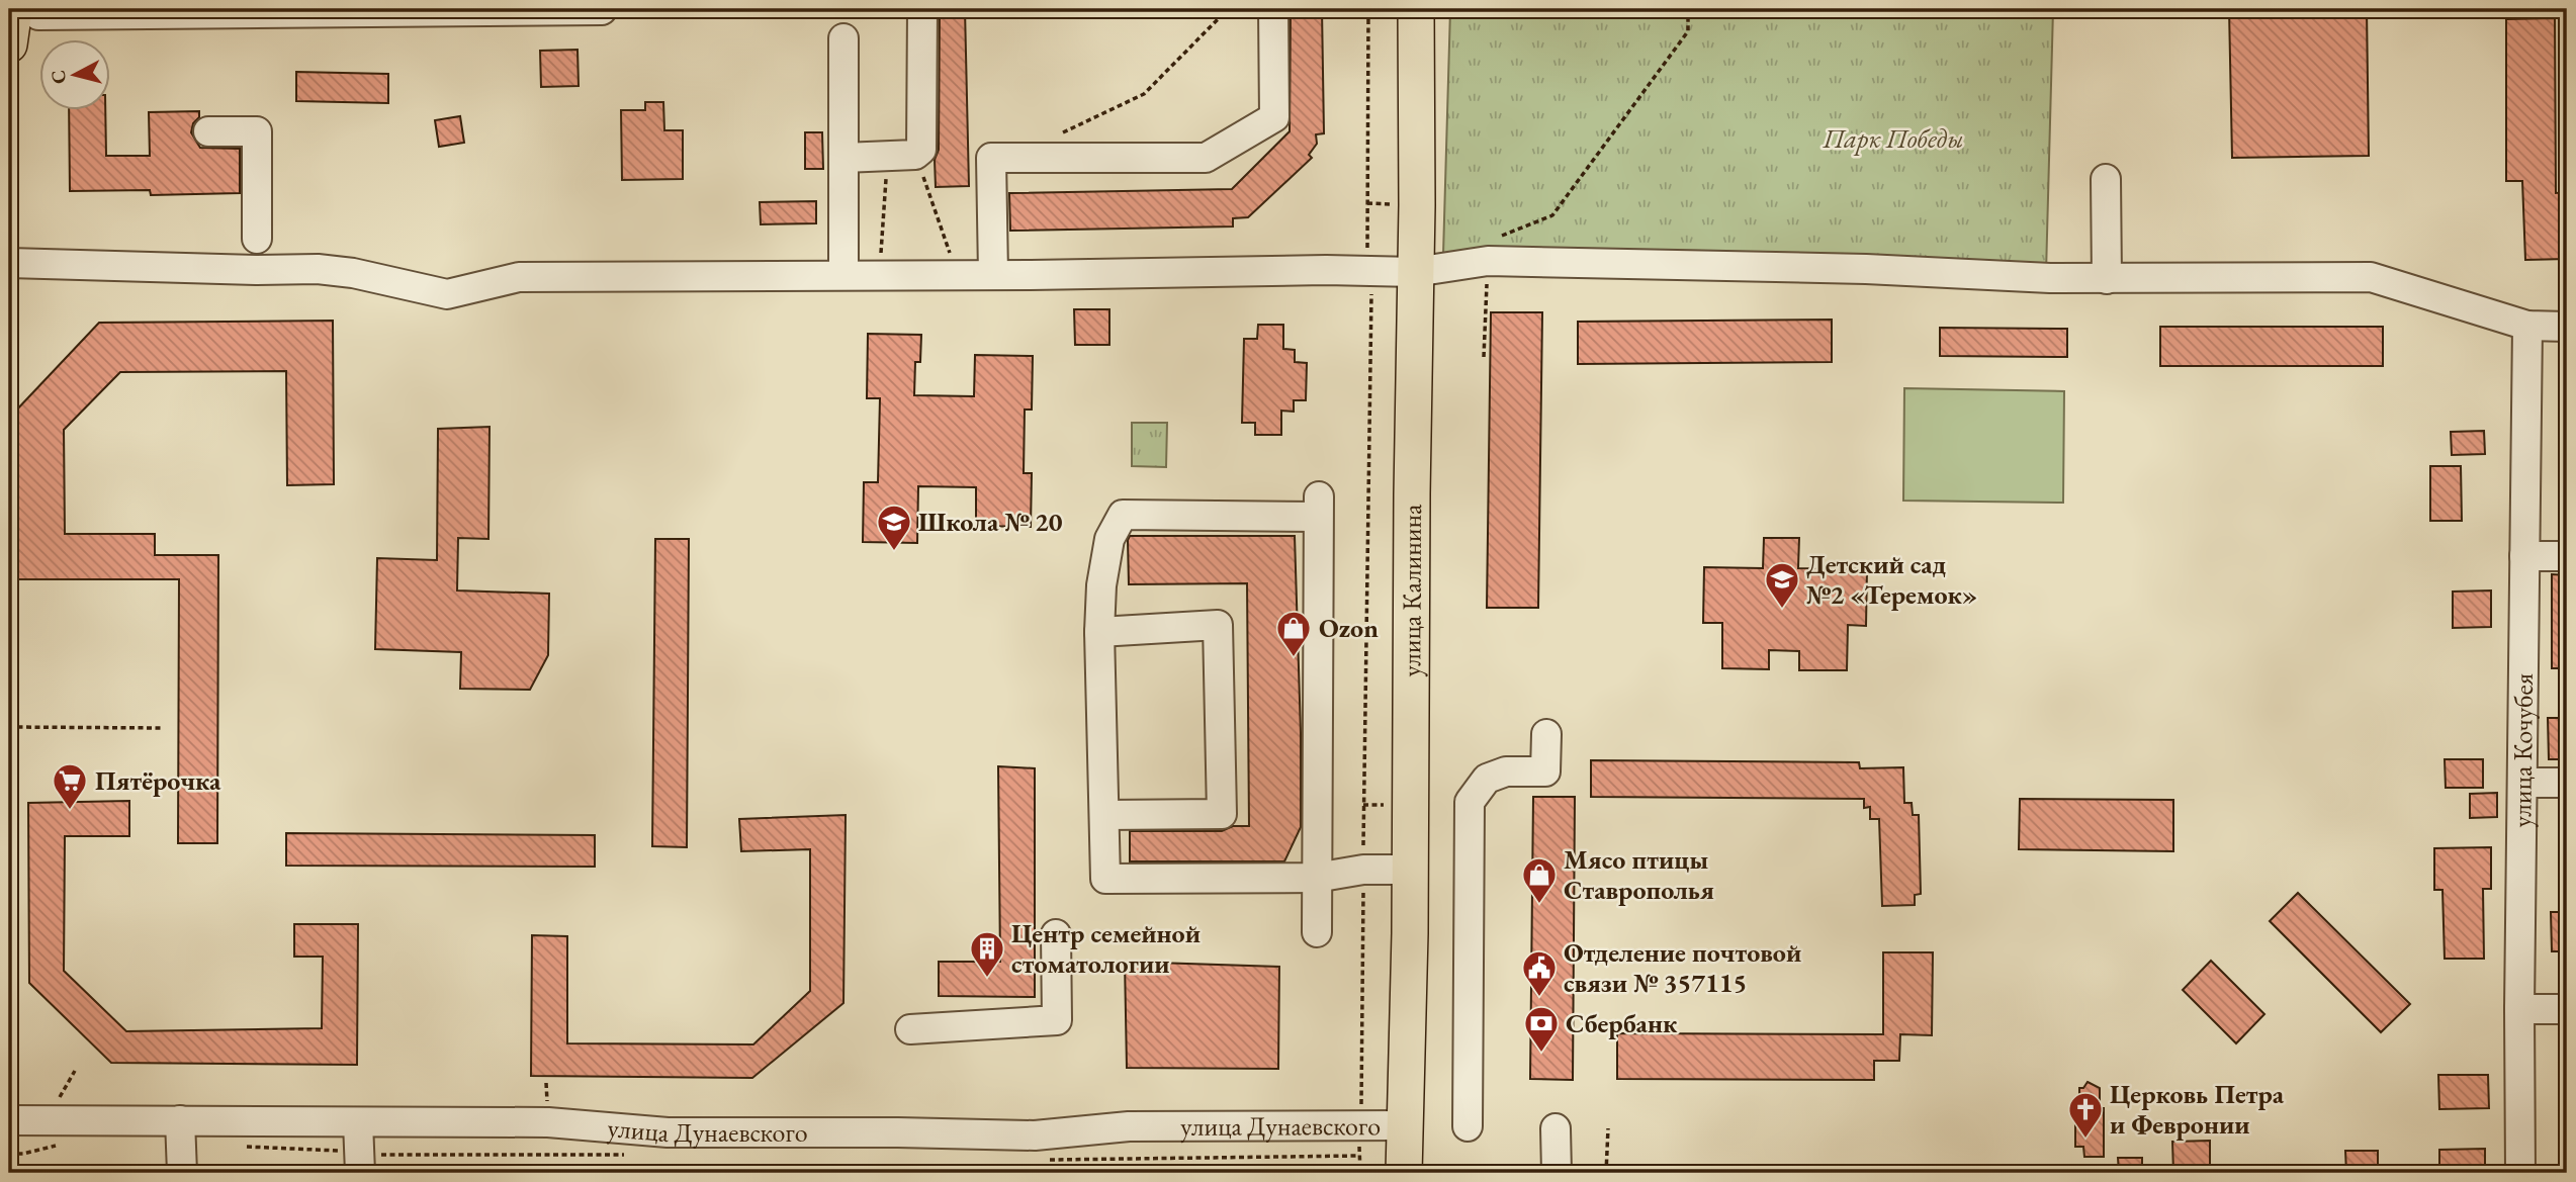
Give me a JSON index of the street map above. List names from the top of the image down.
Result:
{
  "streets": {
    "main road": ["улица Калинина"],
    "street": ["улица Кочубея", "улица Дунаевского"]
  },
  "crossings": [
    ["улица Калинина", "улица Дунаевского"]
  ],
  "parks": ["Парк Победы"],
  "places": {
    "school or university": ["Школа № 20", "Детский сад №2 «Теремок»"],
    "shop": ["Ozon", "Мясо птицы Ставрополья"],
    "supermarket": ["Пятёрочка"],
    "building": ["Центр cемейной cтоматологии"],
    "public building": ["Отделение почтовой связи № 357115"],
    "bank": ["Сбербанк"],
    "church": ["Церковь Петра и Февронии"]
  },
  "north": "left"
}
